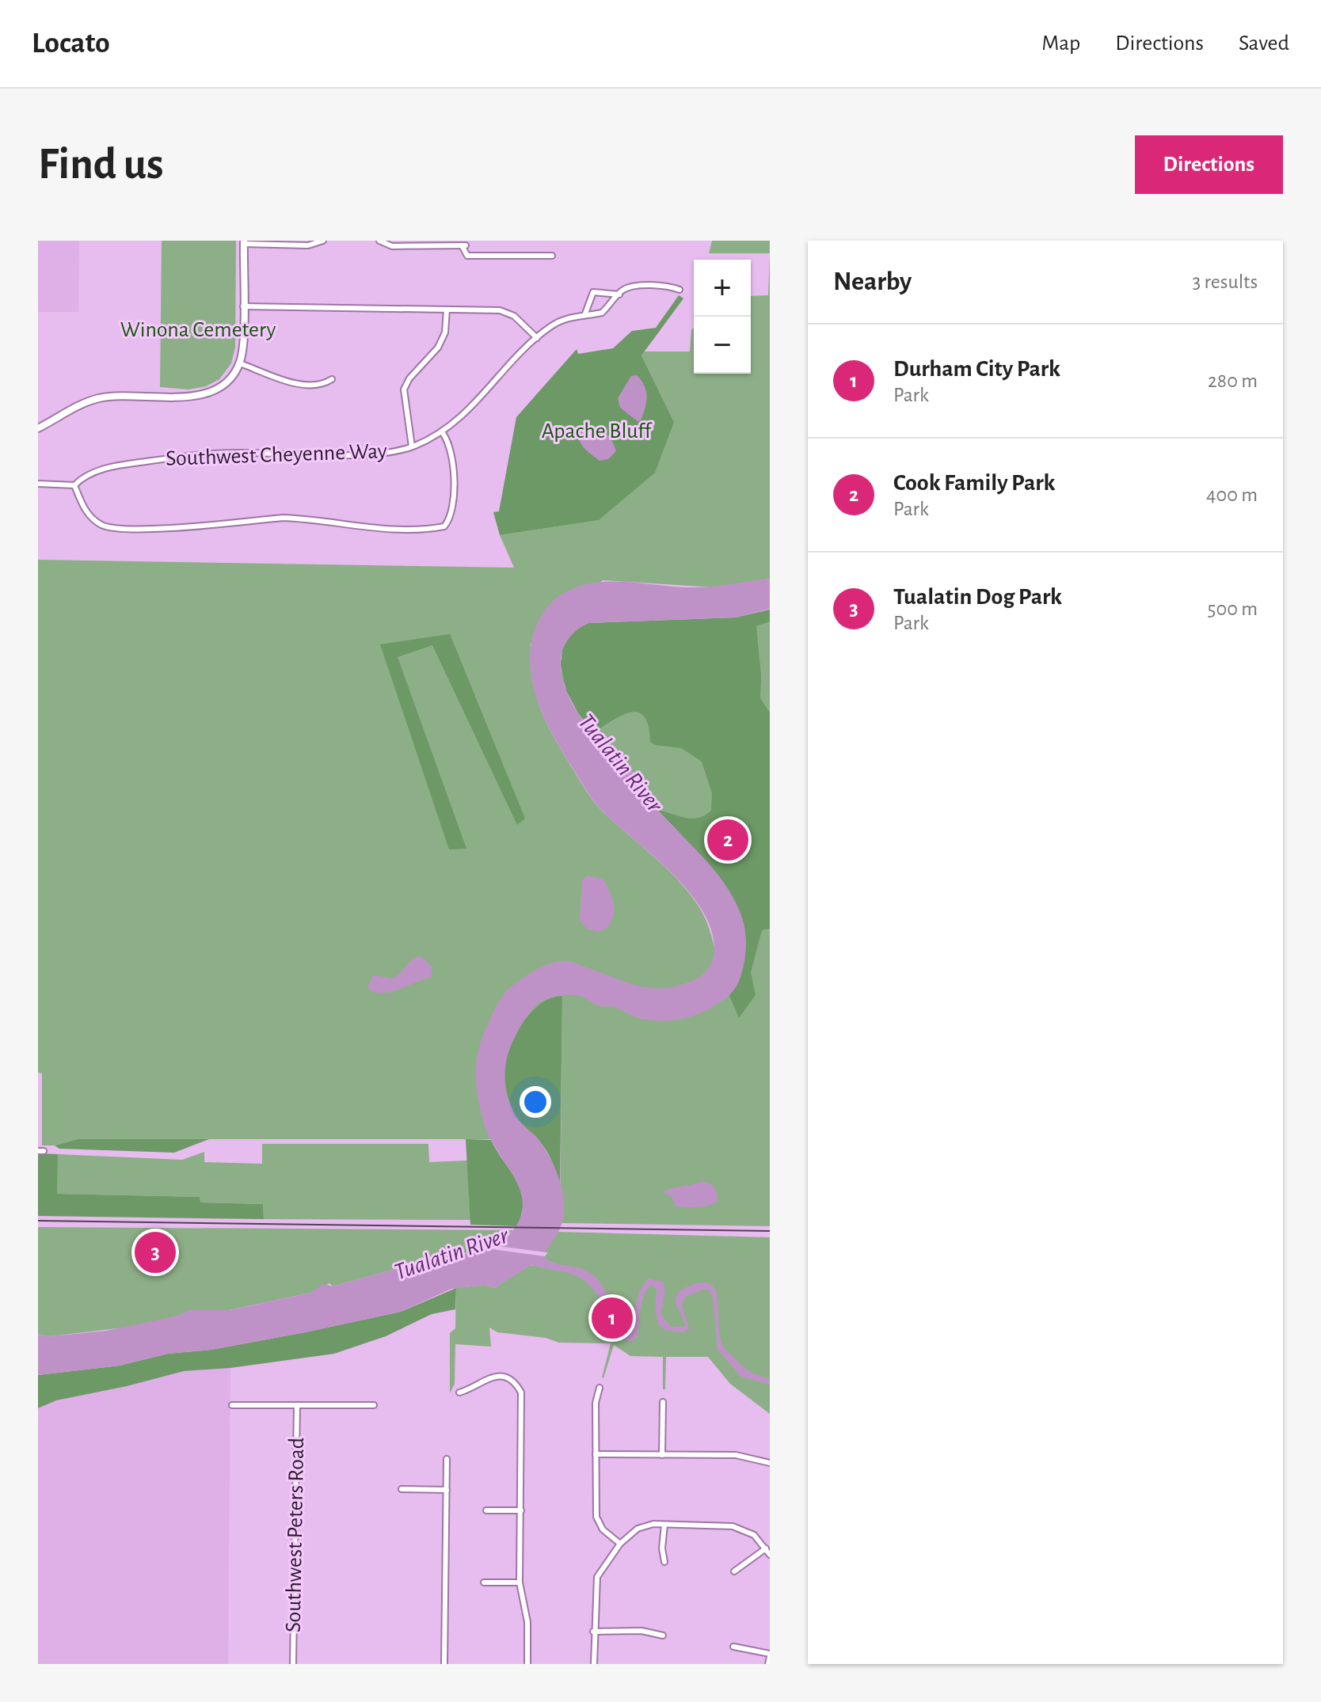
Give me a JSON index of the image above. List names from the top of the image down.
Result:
{
  "streets": {
    "street": ["Southwest Cheyenne Way", "Southwest Peters Road"]
  },
  "water": ["Tualatin River"],
  "parks": ["Winona Cemetery", "Apache Bluff"],
  "page": {
    "header": "Locato",
    "nav": ["Map", "Directions", "Saved"],
    "buttons": "Directions",
    "title": "Find us",
    "heading": ["Nearby", "3 results"],
    "map_buttons": ["+", "−"],
    "list": [
      {
        "mark": "1",
        "name": "Durham City Park",
        "note": "Park",
        "value": "280 m"
      },
      {
        "mark": "2",
        "name": "Cook Family Park",
        "note": "Park",
        "value": "400 m"
      },
      {
        "mark": "3",
        "name": "Tualatin Dog Park",
        "note": "Park",
        "value": "500 m"
      }
    ],
    "pins": ["2", "3", "1"]
  }
}
